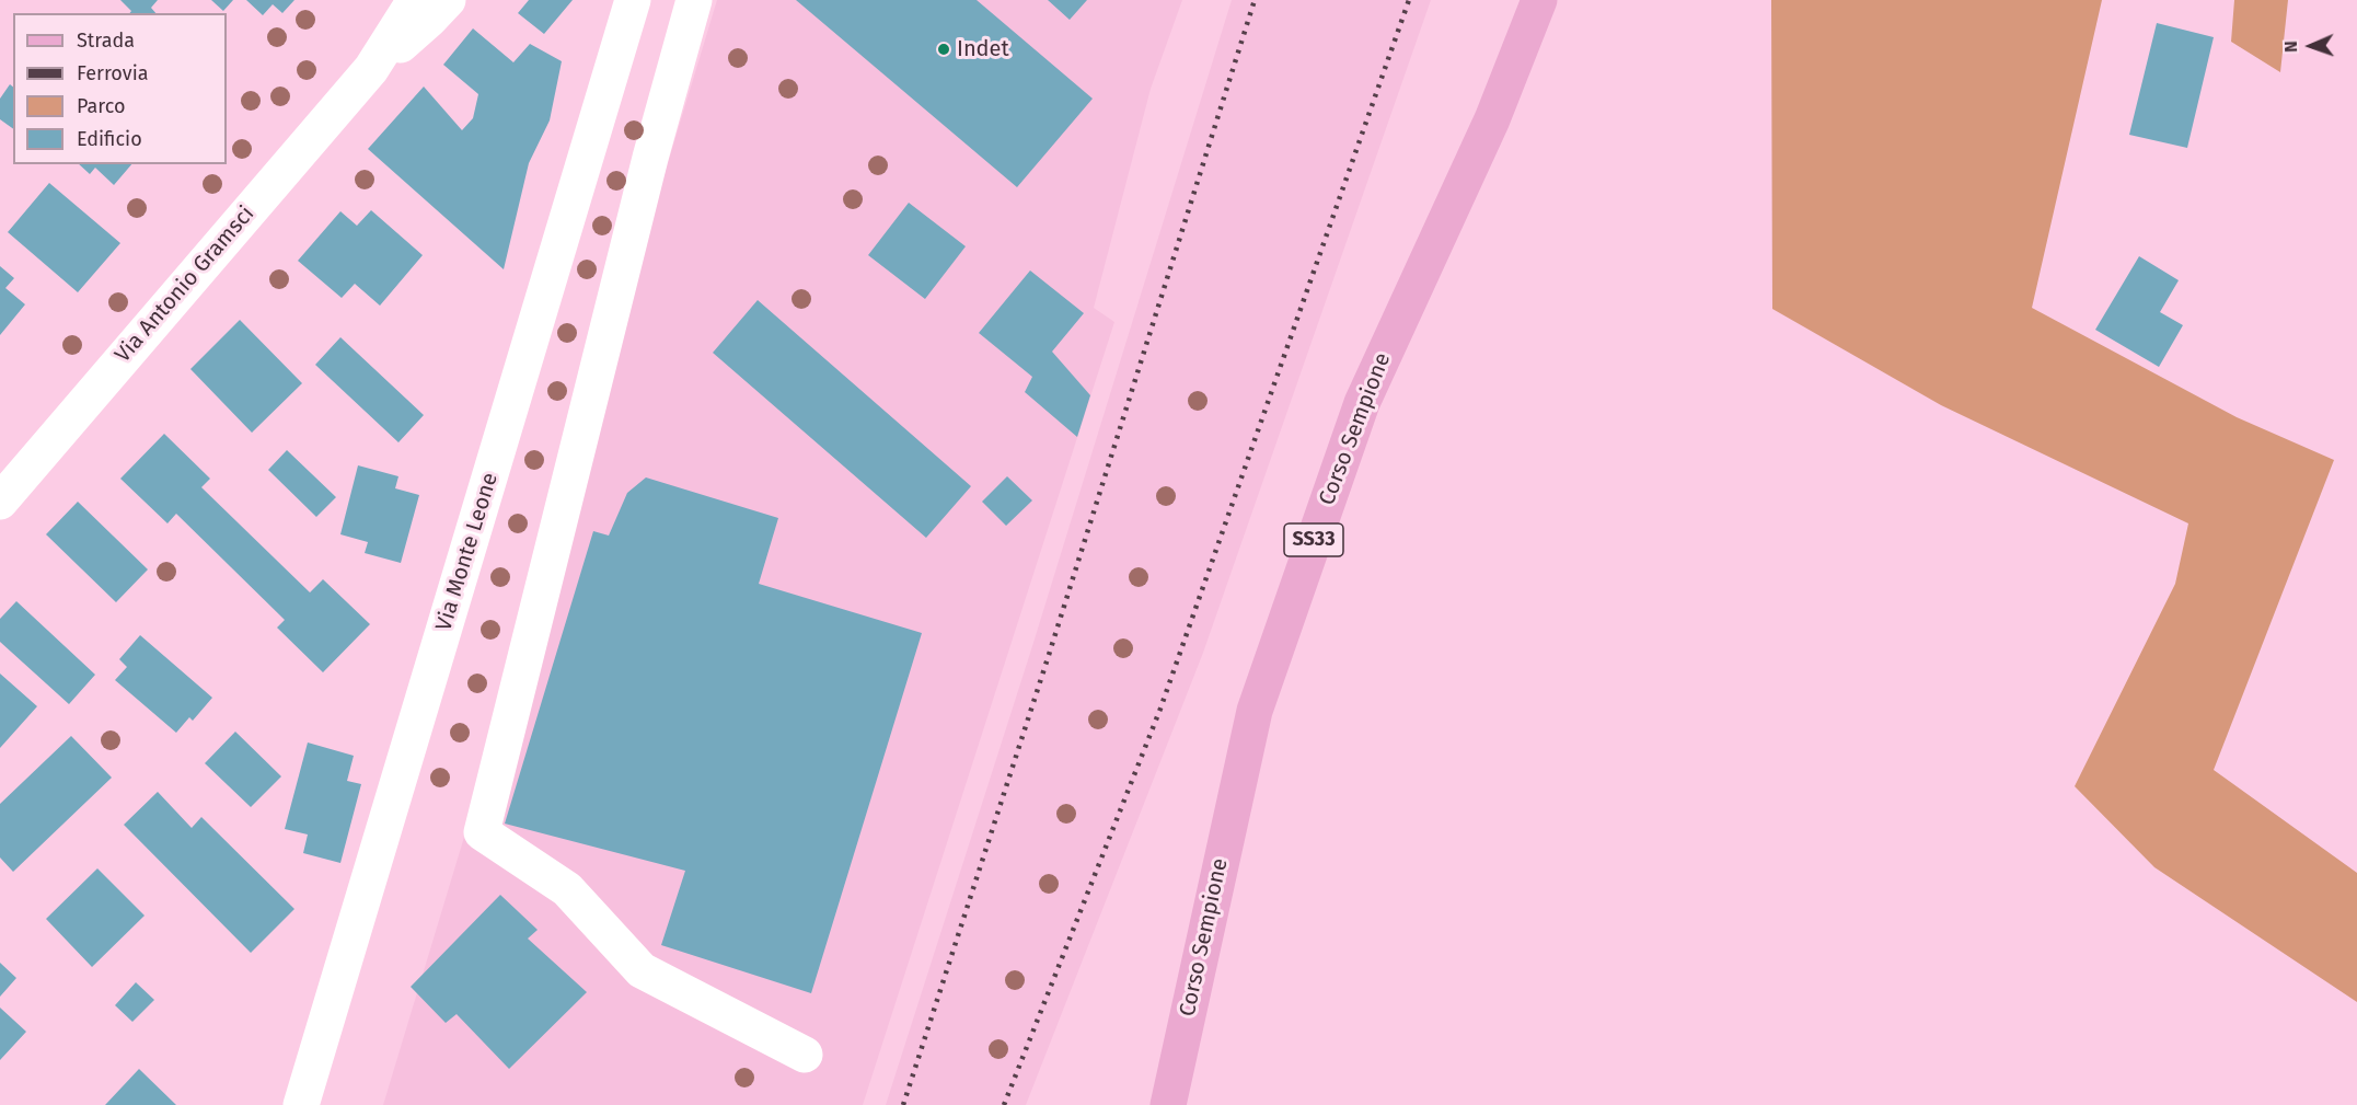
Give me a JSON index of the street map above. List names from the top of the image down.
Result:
{
  "streets": {
    "main road": ["Corso Sempione", "SS33"],
    "street": ["Via Antonio Gramsci", "Via Monte Leone"]
  },
  "places": ["Indet"],
  "legend": [
    "Strada",
    "Ferrovia",
    "Parco",
    "Edificio"
  ],
  "north": "left"
}
